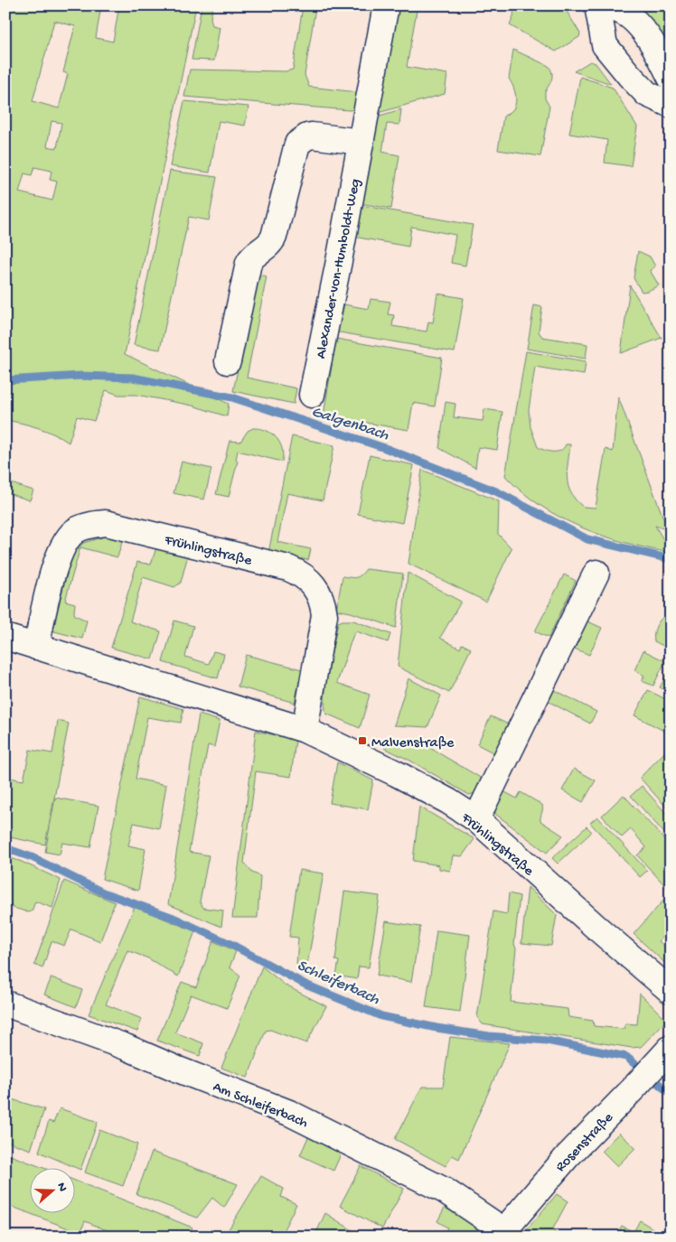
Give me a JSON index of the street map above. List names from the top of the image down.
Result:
{
  "streets": {
    "street": [
      "Alexander-von-Humboldt-Weg",
      "Frühlingstraße",
      "Am Schleiferbach",
      "Rosenstraße"
    ]
  },
  "crossings": [
    ["Am Schleiferbach", "Rosenstraße"]
  ],
  "water": ["Galgenbach", "Schleiferbach"],
  "places": {
    "transit": ["Malvenstraße"]
  },
  "north": "right"
}
